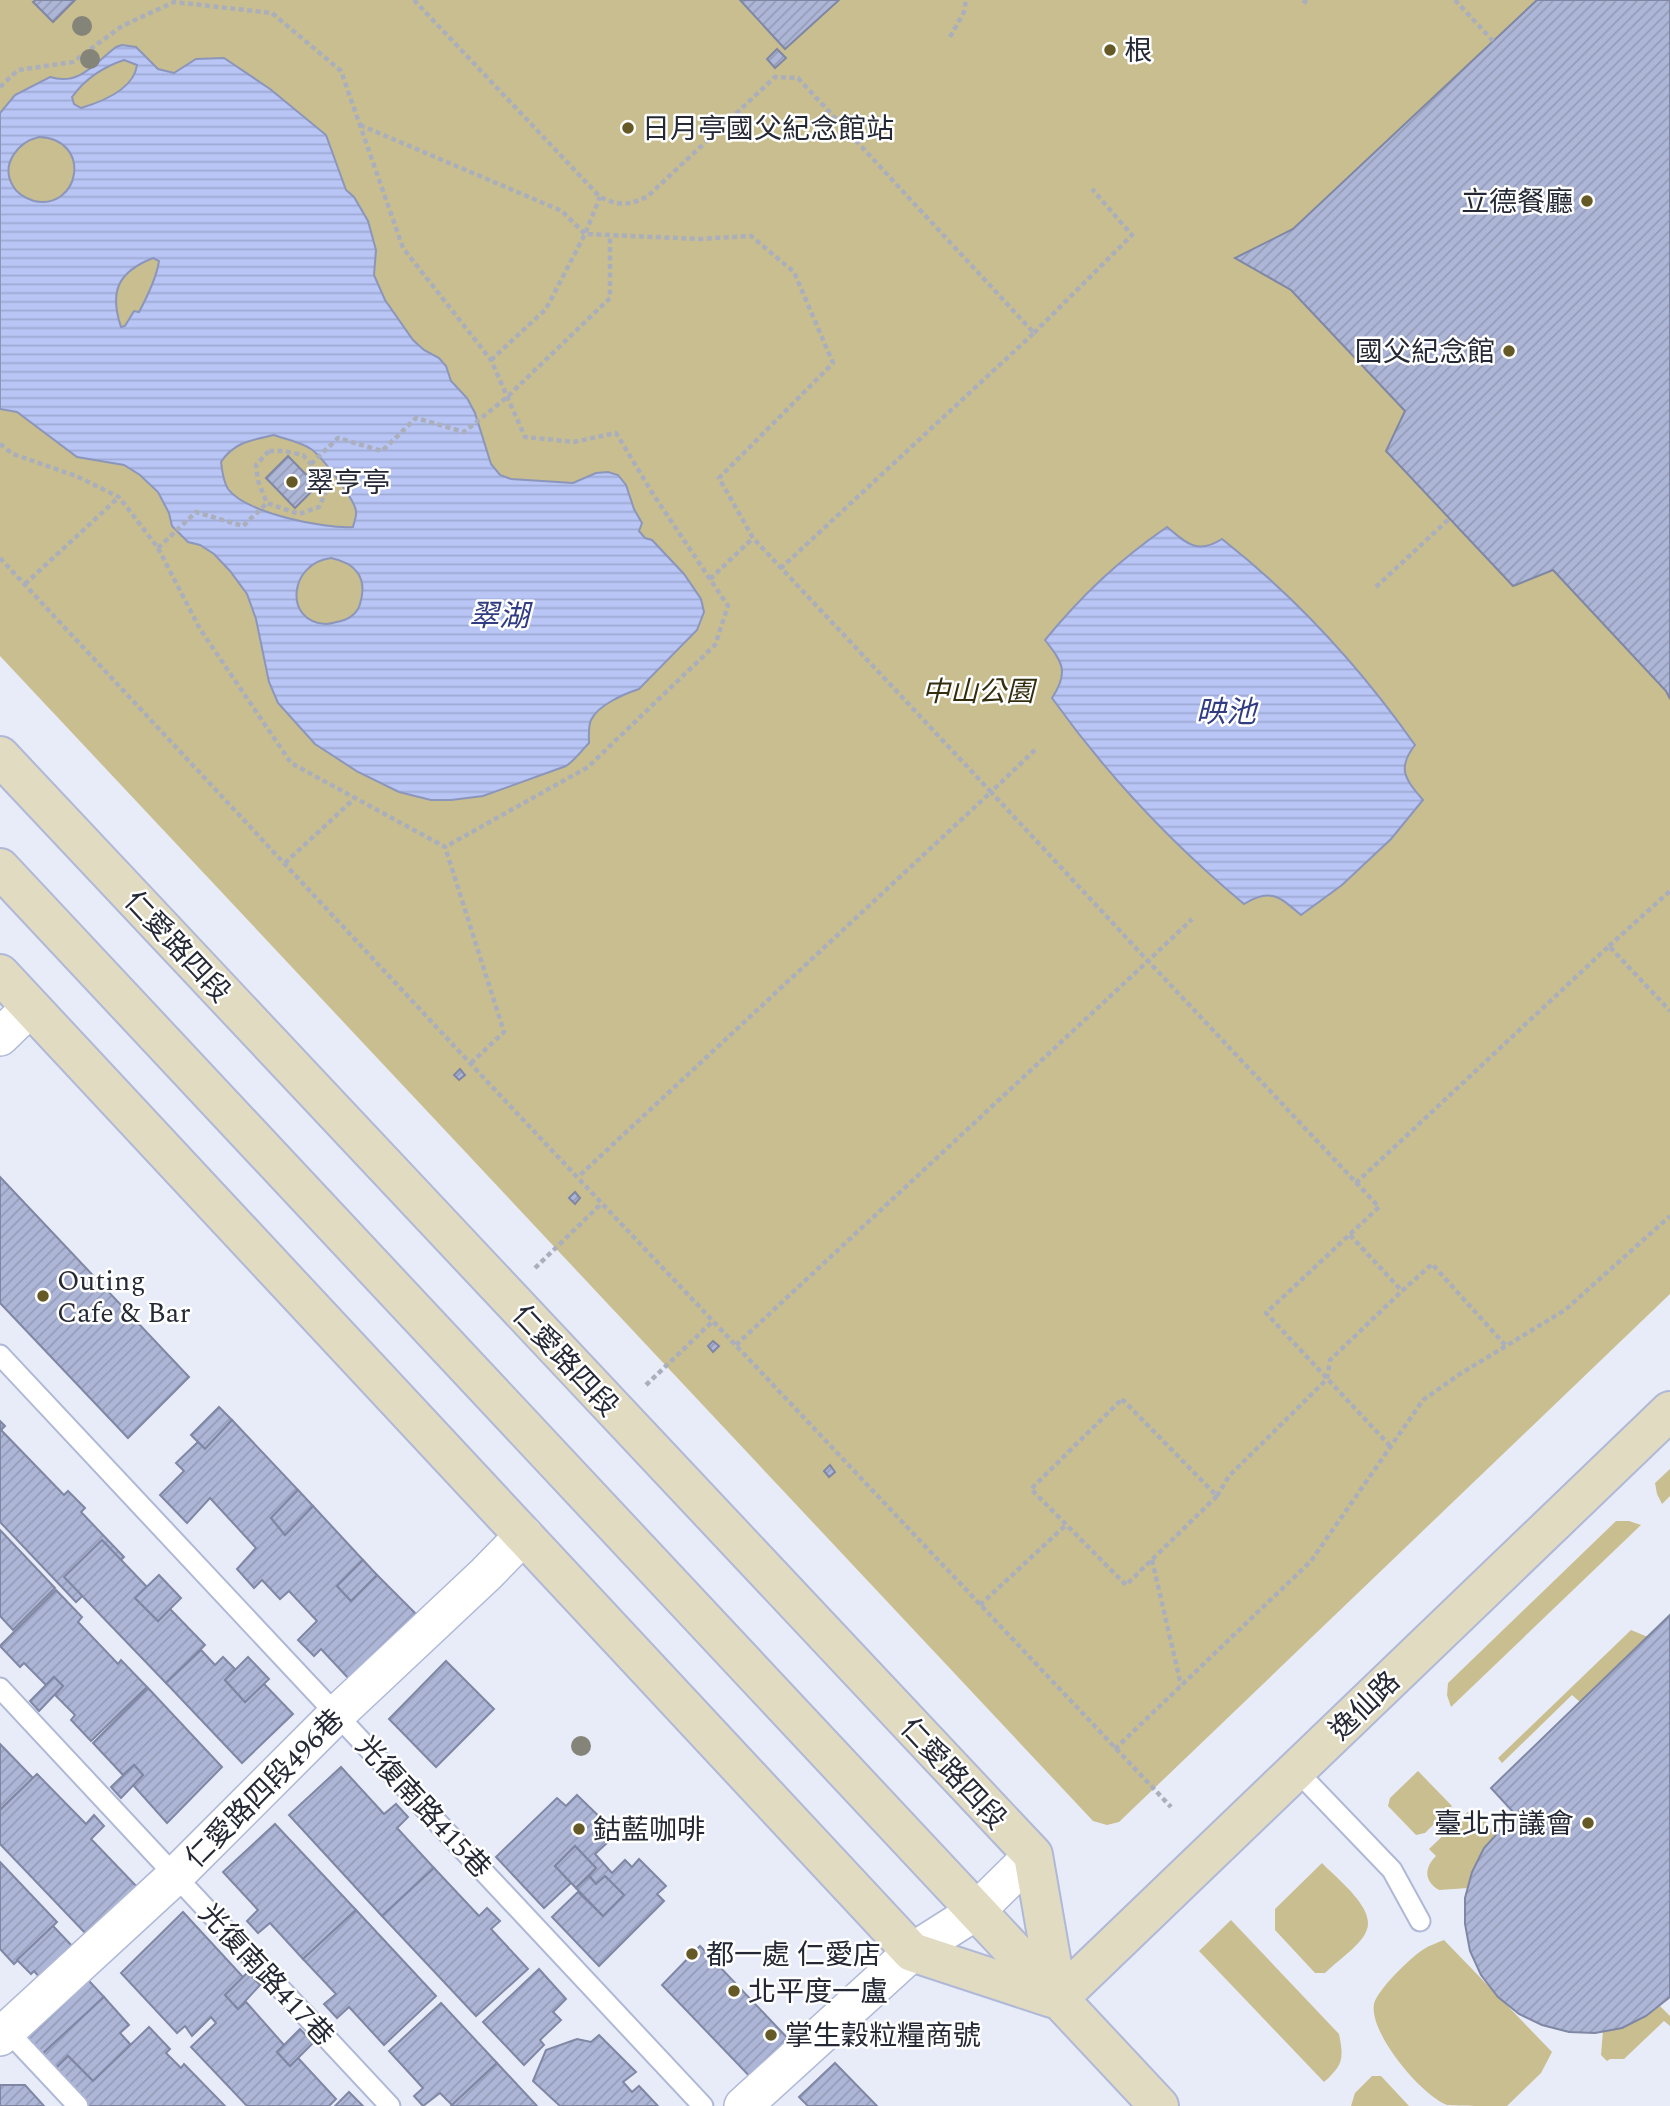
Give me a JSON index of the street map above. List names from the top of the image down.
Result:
{
  "streets": {
    "main road": ["仁愛路四段", "逸仙路"],
    "street": ["仁愛路四段496巷"],
    "lane": ["光復南路415巷", "光復南路417巷"]
  },
  "crossings": [
    ["仁愛路四段496巷", "光復南路415巷"],
    ["仁愛路四段496巷", "光復南路417巷"]
  ],
  "water": ["翠湖", "映池"],
  "parks": ["中山公園"],
  "places": [
    "根",
    "日月亭國父紀念館站",
    "立德餐廳",
    "國父紀念館",
    "翠亨亭",
    "Outing Cafe & Bar",
    "臺北市議會",
    "鈷藍咖啡",
    "都一處 仁愛店",
    "北平度一盧",
    "掌生穀粒糧商號"
  ]
}
